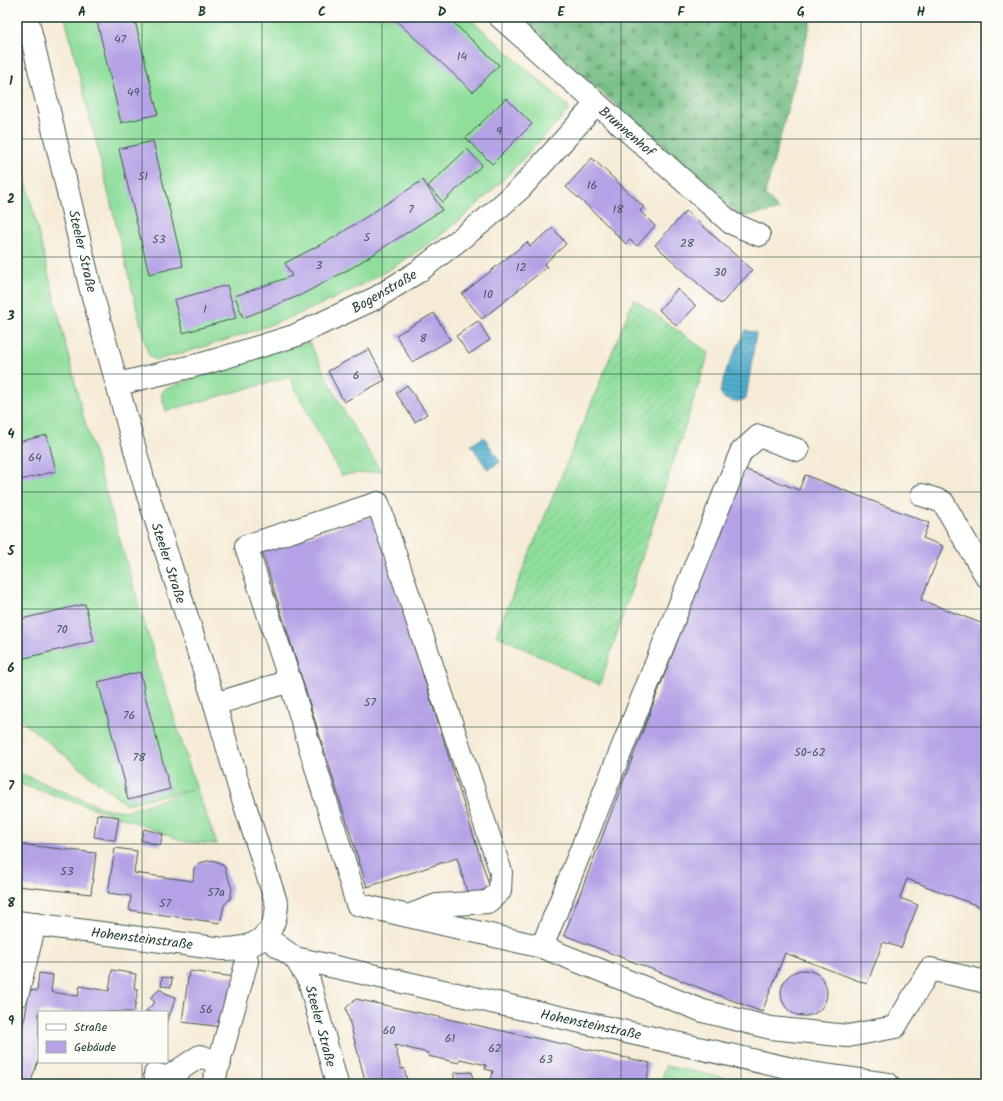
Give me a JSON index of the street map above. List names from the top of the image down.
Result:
{
  "streets": {
    "street": [
      "Brunnenhof",
      "Steeler Straße",
      "Bogenstraße",
      "Hohensteinstraße"
    ]
  },
  "crossings": [
    ["Brunnenhof", "Bogenstraße"],
    ["Steeler Straße", "Bogenstraße"],
    ["Steeler Straße", "Hohensteinstraße"]
  ],
  "house_numbers": [
    "47",
    "14",
    "49",
    "9",
    "51",
    "16",
    "7",
    "18",
    "5",
    "53",
    "28",
    "3",
    "12",
    "30",
    "10",
    "1",
    "8",
    "6",
    "64",
    "70",
    "57",
    "76",
    "50-62",
    "78",
    "53",
    "57a",
    "57",
    "56",
    "60",
    "61",
    "62",
    "63"
  ],
  "legend": ["Straße", "Gebäude"],
  "grid": {
    "columns": [
      "A",
      "B",
      "C",
      "D",
      "E",
      "F",
      "G",
      "H"
    ],
    "rows": [
      "1",
      "2",
      "3",
      "4",
      "5",
      "6",
      "7",
      "8",
      "9"
    ]
  }
}
